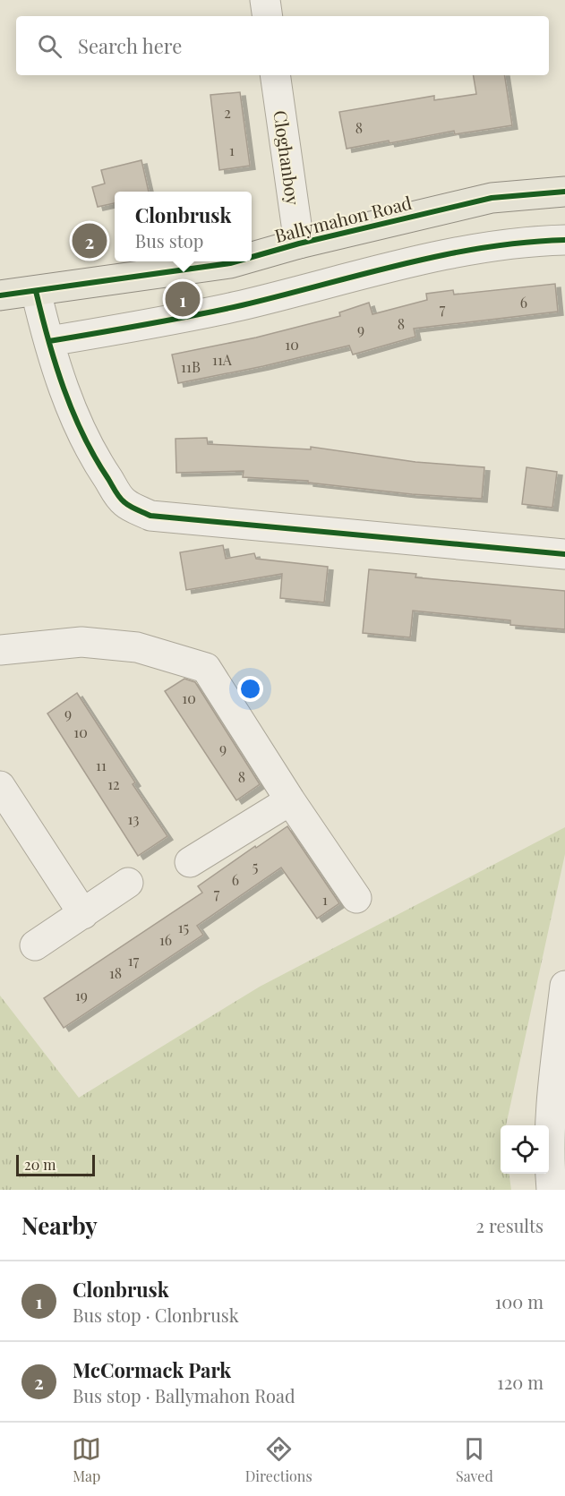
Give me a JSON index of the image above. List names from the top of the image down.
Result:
{
  "streets": {
    "main road": ["Ballymahon Road"],
    "street": ["Cloghanboy"]
  },
  "crossings": [
    ["Cloghanboy", "Ballymahon Road"]
  ],
  "house_numbers": [
    "2",
    "8",
    "1",
    "6",
    "7",
    "8",
    "9",
    "10",
    "11A",
    "11B",
    "10",
    "9",
    "10",
    "9",
    "11",
    "8",
    "12",
    "13",
    "5",
    "6",
    "7",
    "1",
    "15",
    "16",
    "17",
    "18",
    "19"
  ],
  "scale_bar": "20 m",
  "page": {
    "search": "Search here",
    "popup": ["Clonbrusk", "Bus stop"],
    "pins": ["2", "1"],
    "scale": "20 m",
    "heading": ["Nearby", "2 results"],
    "list": [
      {
        "mark": "1",
        "name": "Clonbrusk",
        "note": "Bus stop · Clonbrusk",
        "value": "100 m"
      },
      {
        "mark": "2",
        "name": "McCormack Park",
        "note": "Bus stop · Ballymahon Road",
        "value": "120 m"
      }
    ],
    "nav": ["Map", "Directions", "Saved"]
  }
}
